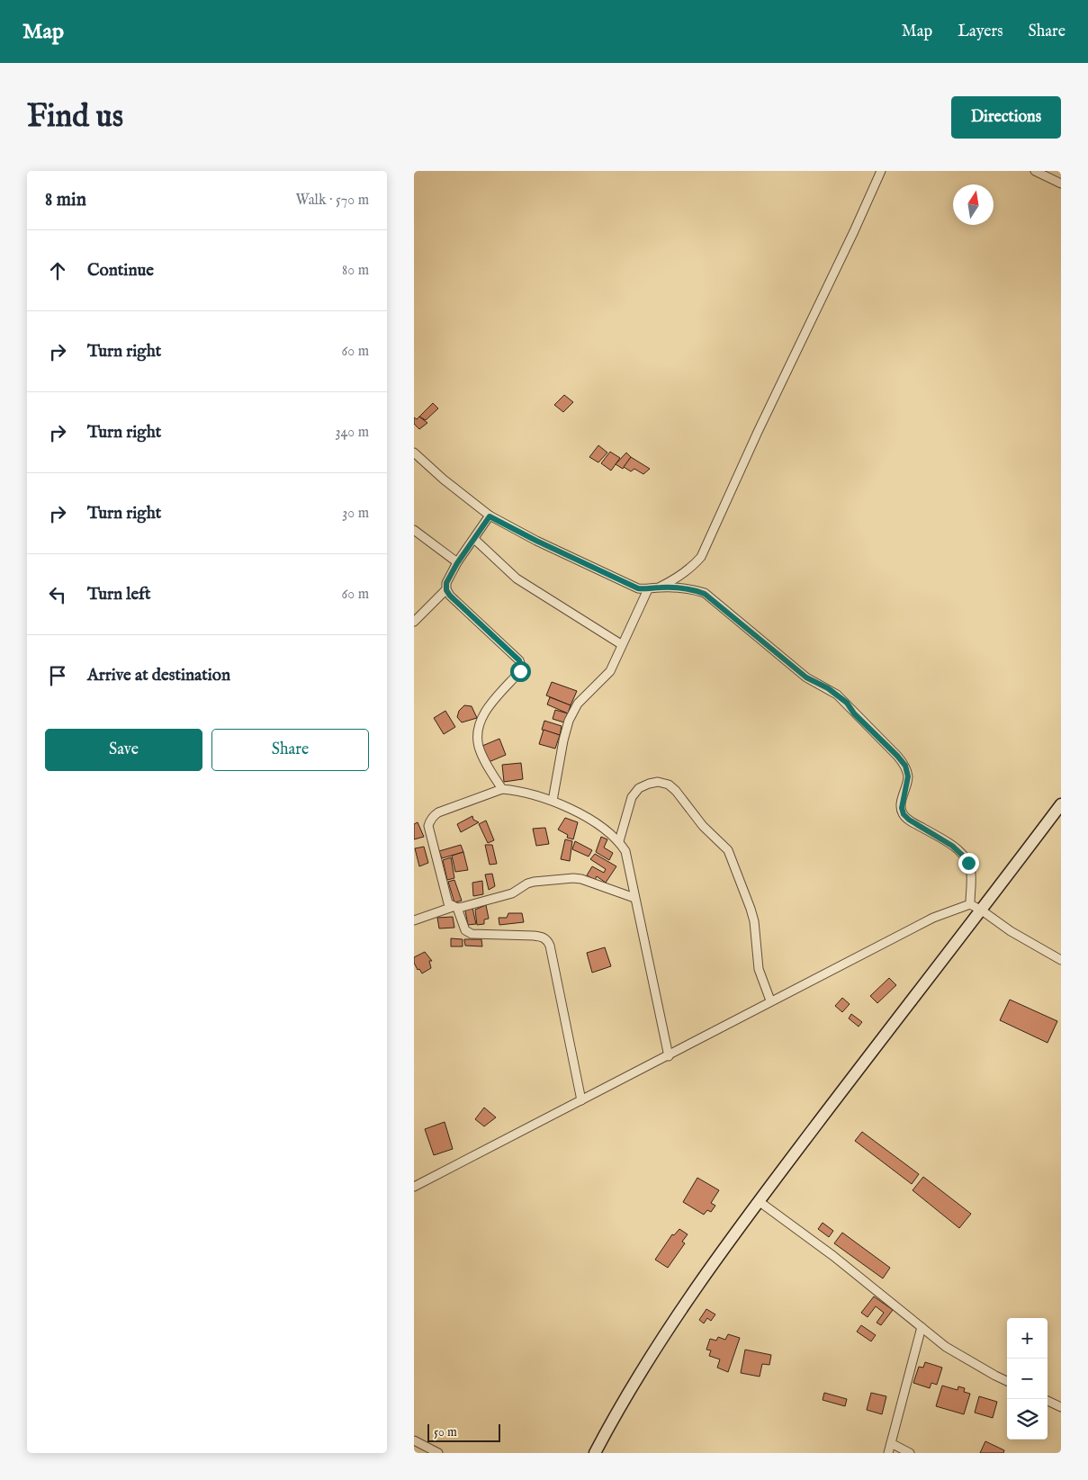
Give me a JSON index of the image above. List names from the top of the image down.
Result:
{
  "scale_bar": "50 m",
  "north": "top",
  "page": {
    "header": "Map",
    "nav": ["Map", "Layers", "Share"],
    "buttons": [
      "Directions",
      ["Save", "Share"]
    ],
    "title": "Find us",
    "heading": ["8 min", "Walk · 570 m"],
    "list": [
      ["Continue", "80 m"],
      ["Turn right", "60 m"],
      ["Turn right", "340 m"],
      ["Turn right", "30 m"],
      ["Turn left", "60 m"],
      "Arrive at destination"
    ],
    "map_buttons": ["+", "−"],
    "scale": "50 m"
  }
}
